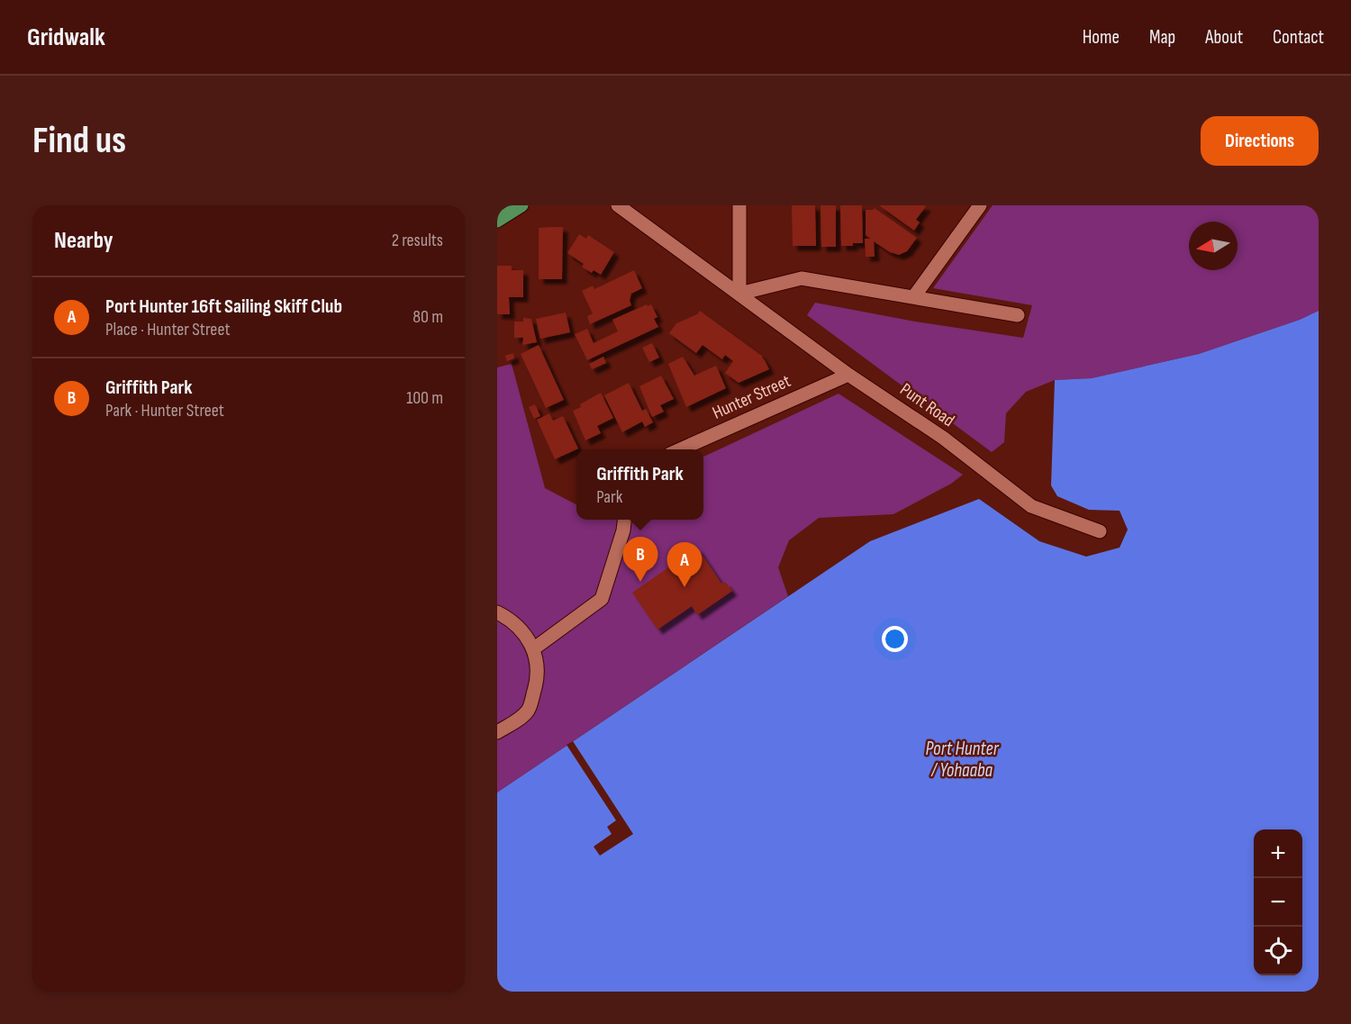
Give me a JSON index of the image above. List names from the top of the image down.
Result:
{
  "streets": {
    "street": ["Hunter Street", "Punt Road"]
  },
  "crossings": [
    ["Hunter Street", "Punt Road"]
  ],
  "water": ["Port Hunter / Yohaaba"],
  "north": "left",
  "page": {
    "header": "Gridwalk",
    "nav": [
      "Home",
      "Map",
      "About",
      "Contact"
    ],
    "buttons": "Directions",
    "title": "Find us",
    "heading": ["Nearby", "2 results"],
    "list": [
      {
        "mark": "A",
        "name": "Port Hunter 16ft Sailing Skiff Club",
        "note": "Place · Hunter Street",
        "value": "80 m"
      },
      {
        "mark": "B",
        "name": "Griffith Park",
        "note": "Park · Hunter Street",
        "value": "100 m"
      }
    ],
    "popup": ["Griffith Park", "Park"],
    "pins": ["B", "A"],
    "map_buttons": ["+", "−"]
  }
}
